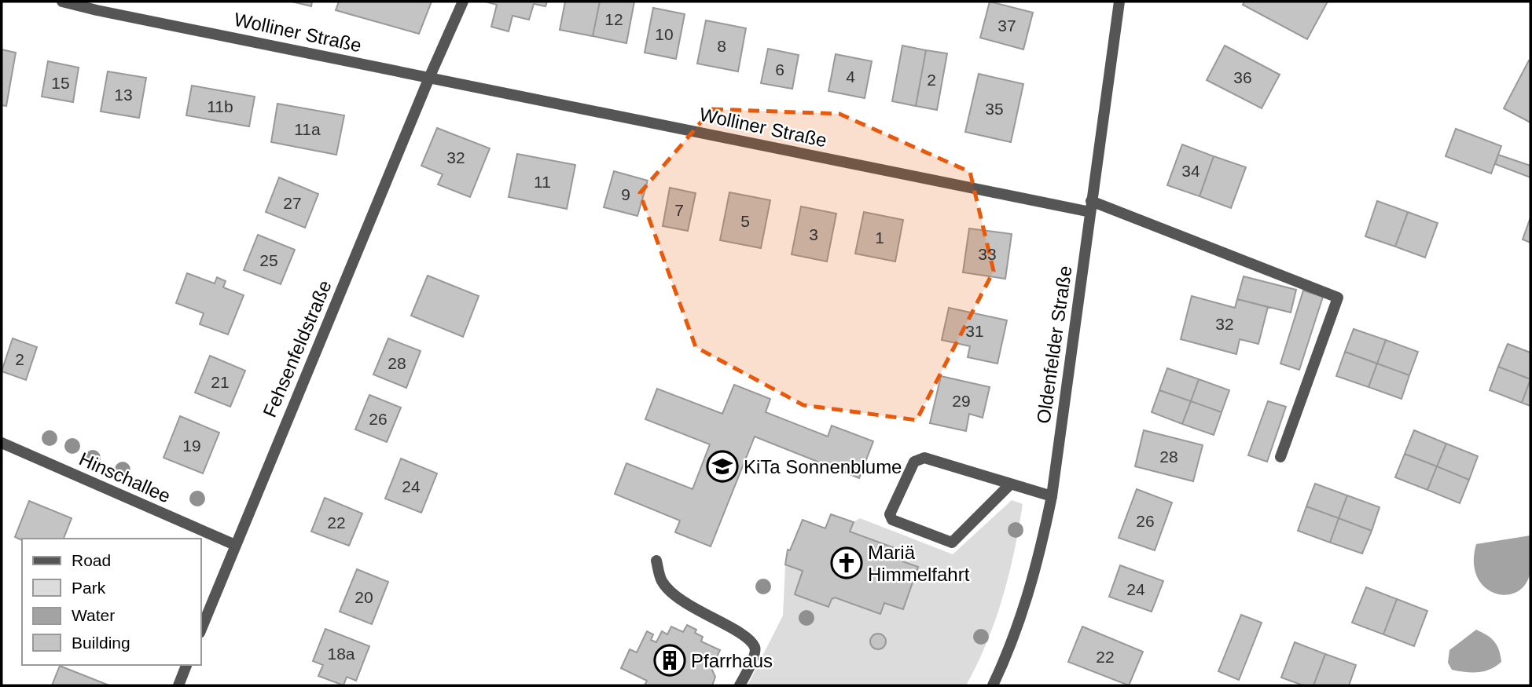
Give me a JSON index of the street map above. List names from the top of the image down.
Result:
{
  "streets": {
    "street": [
      "Wolliner Straße",
      "Oldenfelder Straße",
      "Fehsenfeldstraße",
      "Hinschallee"
    ]
  },
  "crossings": [
    ["Wolliner Straße", "Oldenfelder Straße"],
    ["Wolliner Straße", "Fehsenfeldstraße"],
    ["Fehsenfeldstraße", "Hinschallee"]
  ],
  "places": {
    "school or university": ["KiTa Sonnenblume"],
    "church": ["Mariä Himmelfahrt"],
    "building": ["Pfarrhaus"]
  },
  "house_numbers": [
    "12",
    "37",
    "10",
    "8",
    "6",
    "4",
    "36",
    "2",
    "15",
    "13",
    "11b",
    "35",
    "11a",
    "32",
    "34",
    "11",
    "9",
    "27",
    "7",
    "5",
    "3",
    "1",
    "33",
    "25",
    "32",
    "31",
    "2",
    "28",
    "21",
    "29",
    "26",
    "19",
    "28",
    "24",
    "26",
    "22",
    "24",
    "20",
    "18a",
    "22"
  ],
  "legend": [
    "Road",
    "Park",
    "Water",
    "Building"
  ]
}
